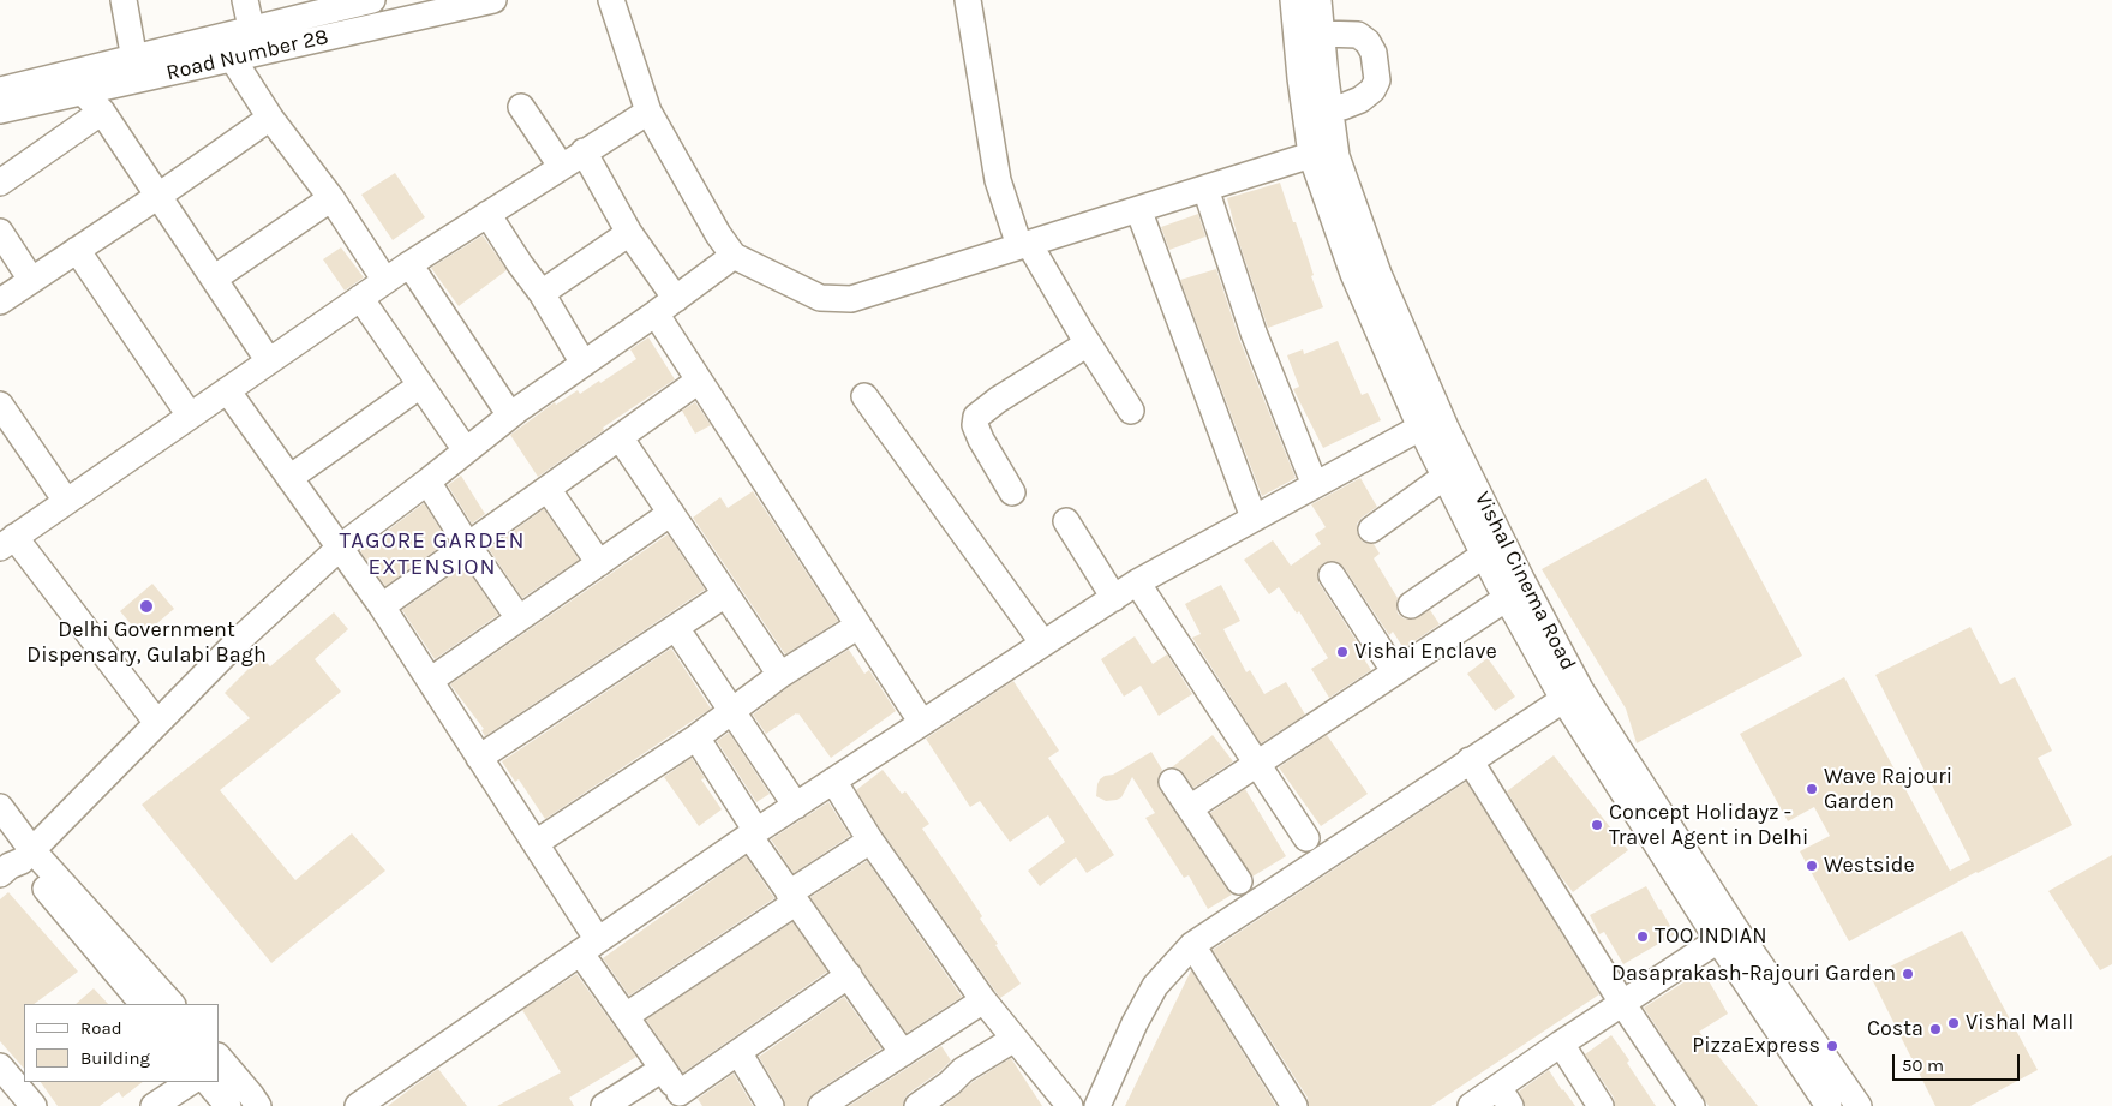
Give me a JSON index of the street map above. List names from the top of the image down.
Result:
{
  "streets": {
    "street": ["Road Number 28", "Vishal Cinema Road"]
  },
  "districts": ["TAGORE GARDEN EXTENSION"],
  "places": [
    "Delhi Government Dispensary, Gulabi Bagh",
    "Vishai Enclave",
    "Wave Rajouri Garden",
    "Concept Holidayz - Travel Agent in Delhi",
    "Westside",
    "TOO INDIAN",
    "Dasaprakash-Rajouri Garden",
    "Vishal Mall",
    "Costa",
    "PizzaExpress"
  ],
  "legend": ["Road", "Building"],
  "scale_bar": "50 m"
}
